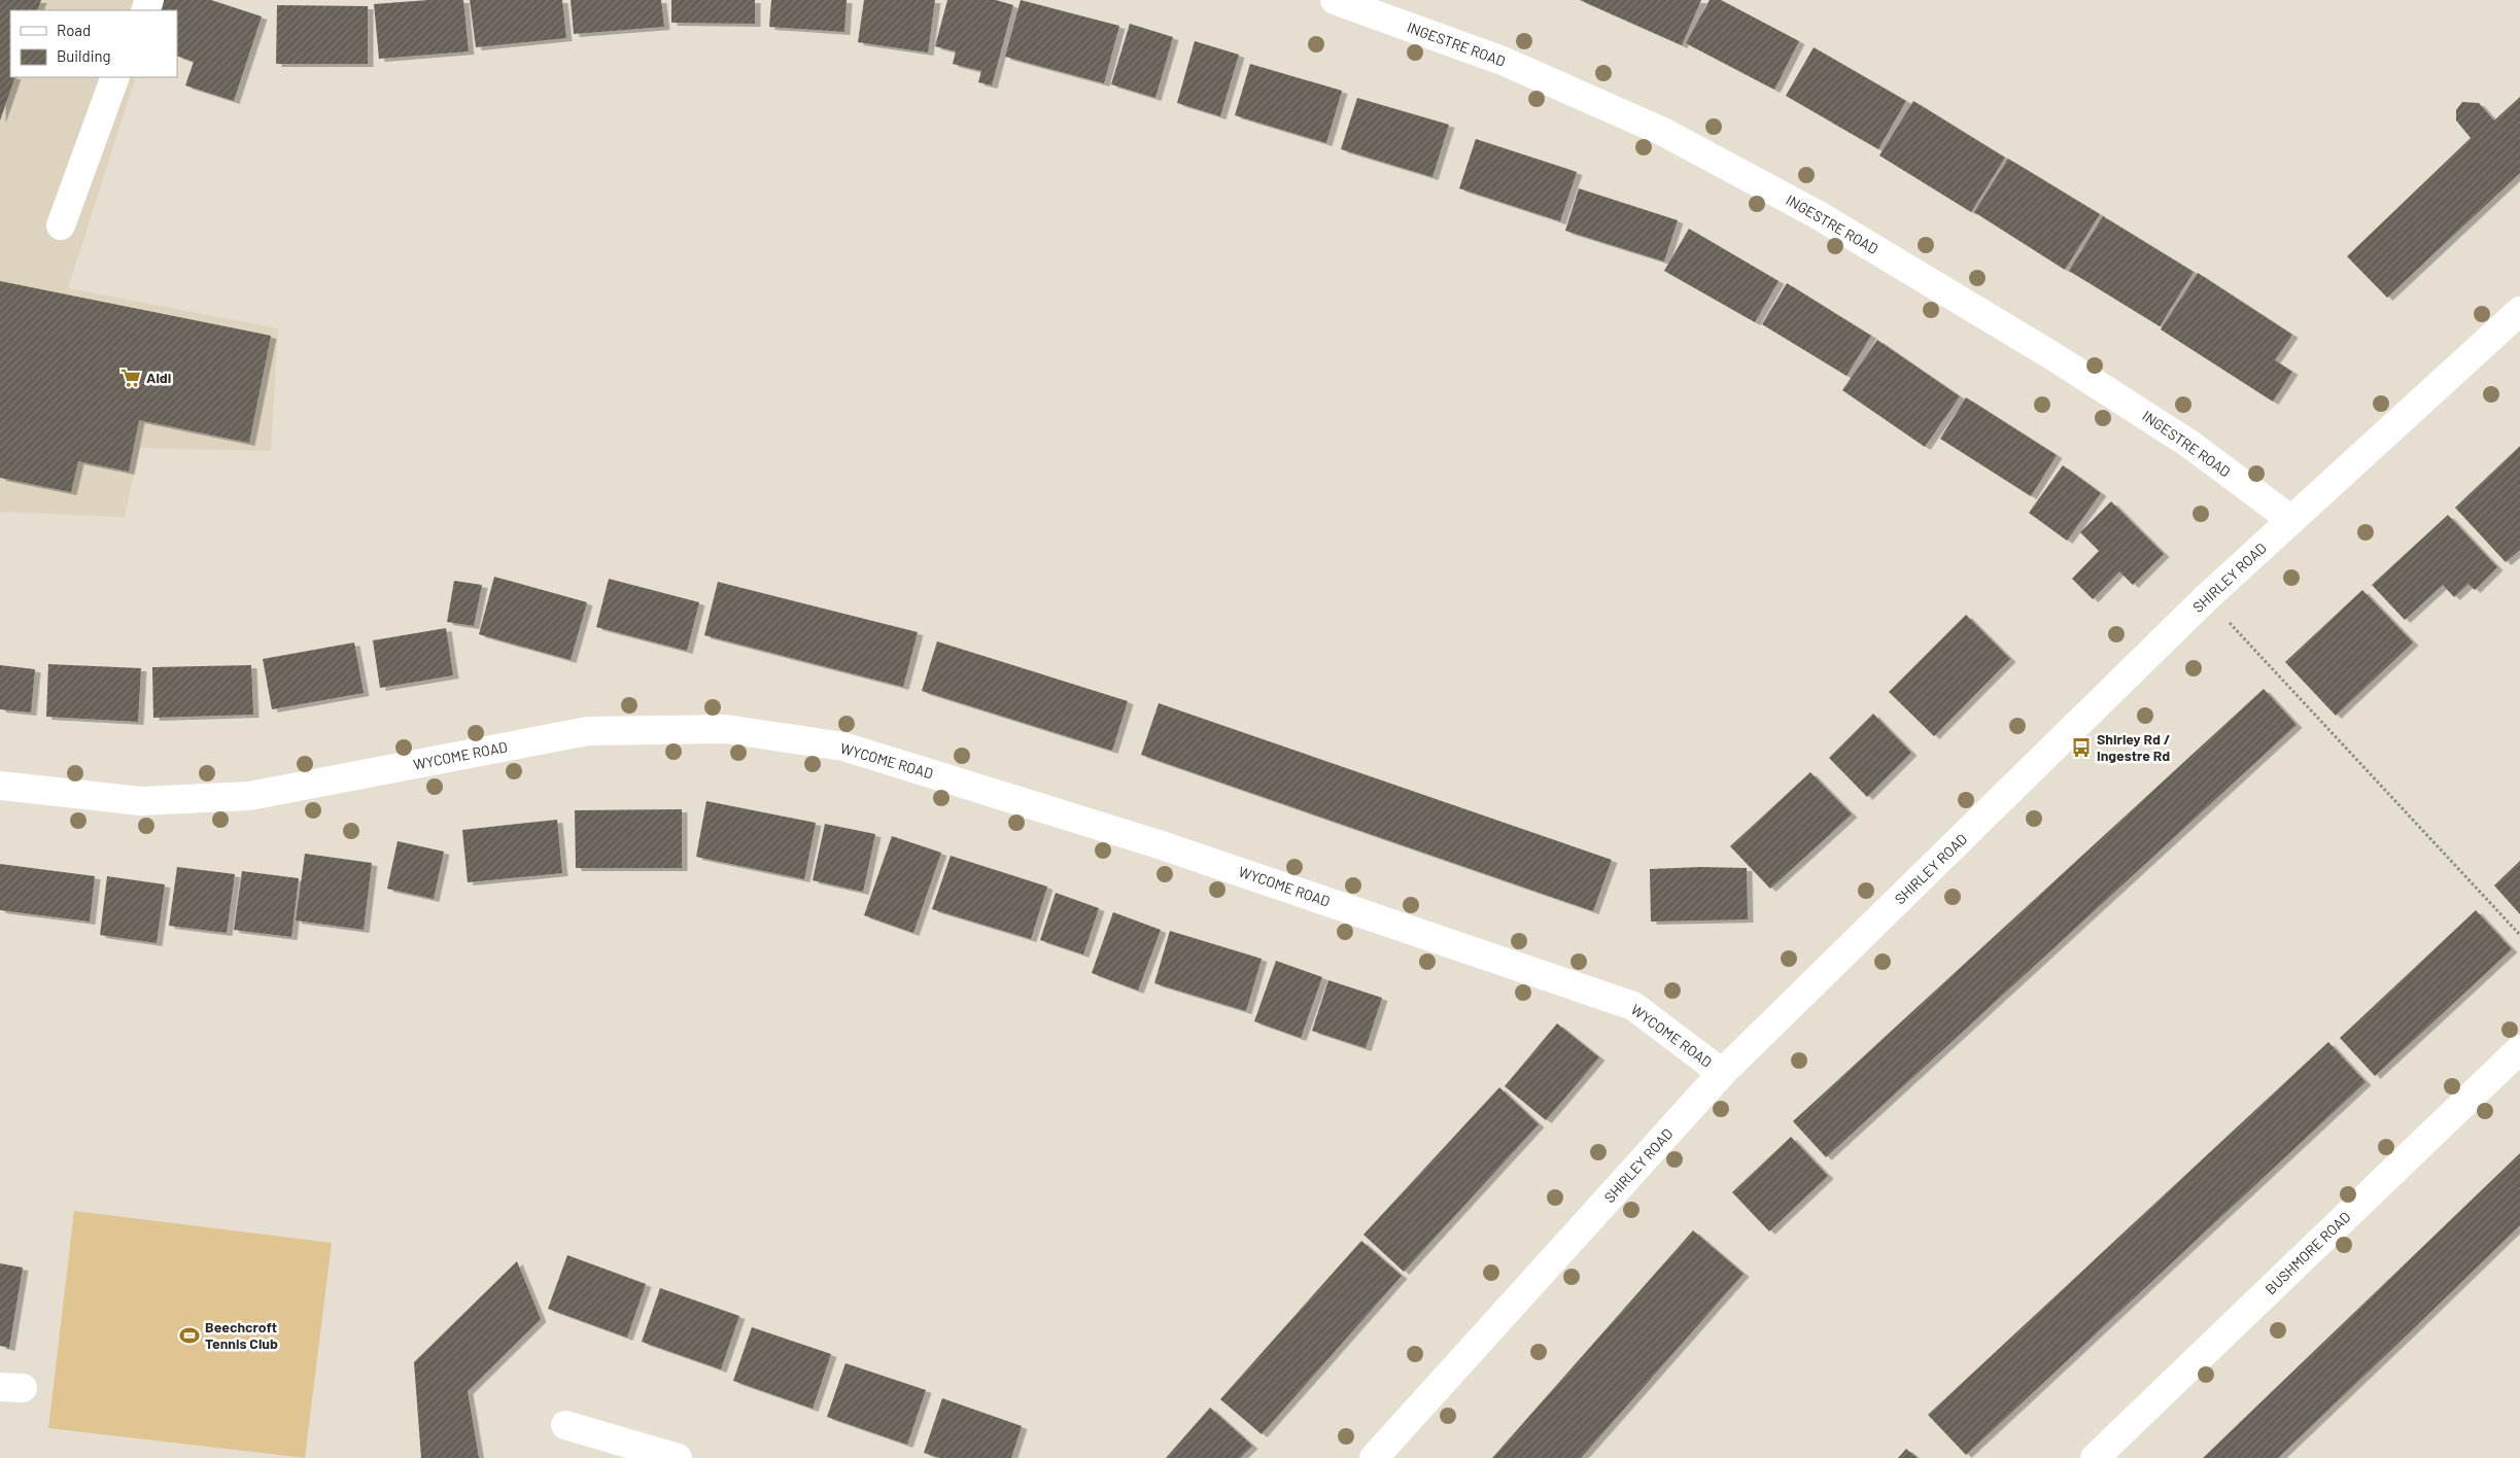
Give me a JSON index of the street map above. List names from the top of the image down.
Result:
{
  "streets": {
    "street": [
      "INGESTRE ROAD",
      "SHIRLEY ROAD",
      "WYCOME ROAD",
      "BUSHMORE ROAD"
    ]
  },
  "crossings": [
    ["INGESTRE ROAD", "SHIRLEY ROAD"],
    ["SHIRLEY ROAD", "WYCOME ROAD"]
  ],
  "places": {
    "supermarket": ["Aldi"],
    "bus stop": ["Shirley Rd / Ingestre Rd"],
    "sports": ["Beechcroft Tennis Club"]
  },
  "legend": ["Road", "Building"]
}
